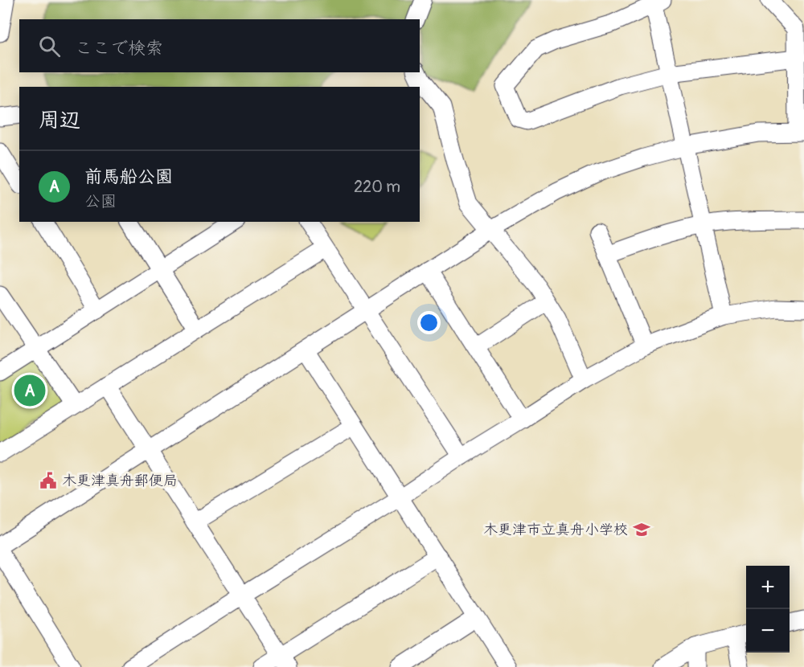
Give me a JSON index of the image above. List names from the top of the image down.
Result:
{
  "places": {
    "public building": ["木更津真舟郵便局"],
    "school or university": ["木更津市立真舟小学校"]
  },
  "page": {
    "search": "ここで検索",
    "heading": "周辺",
    "list": [
      {
        "mark": "A",
        "name": "前馬船公園",
        "note": "公園",
        "value": "220 m"
      }
    ],
    "pins": "A",
    "map_buttons": ["+", "−"]
  }
}
